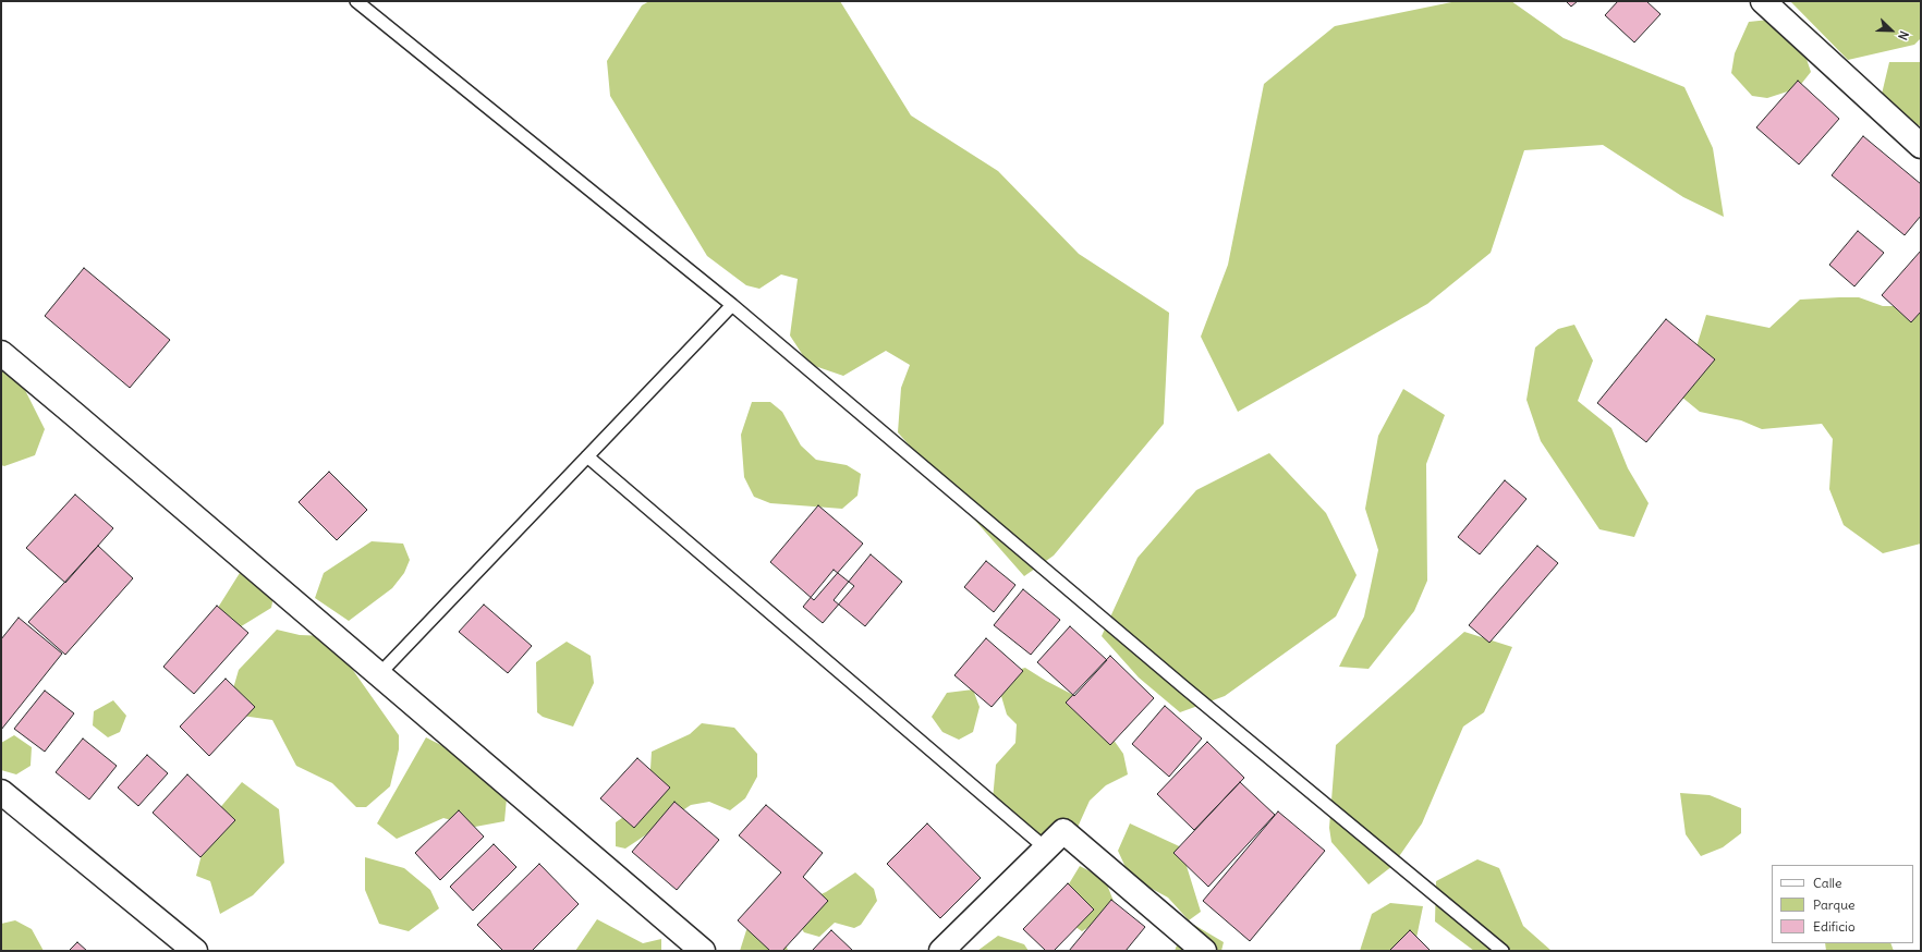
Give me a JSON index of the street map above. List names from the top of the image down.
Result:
{
  "legend": ["Calle", "Parque", "Edificio"],
  "north": "bottom right"
}
